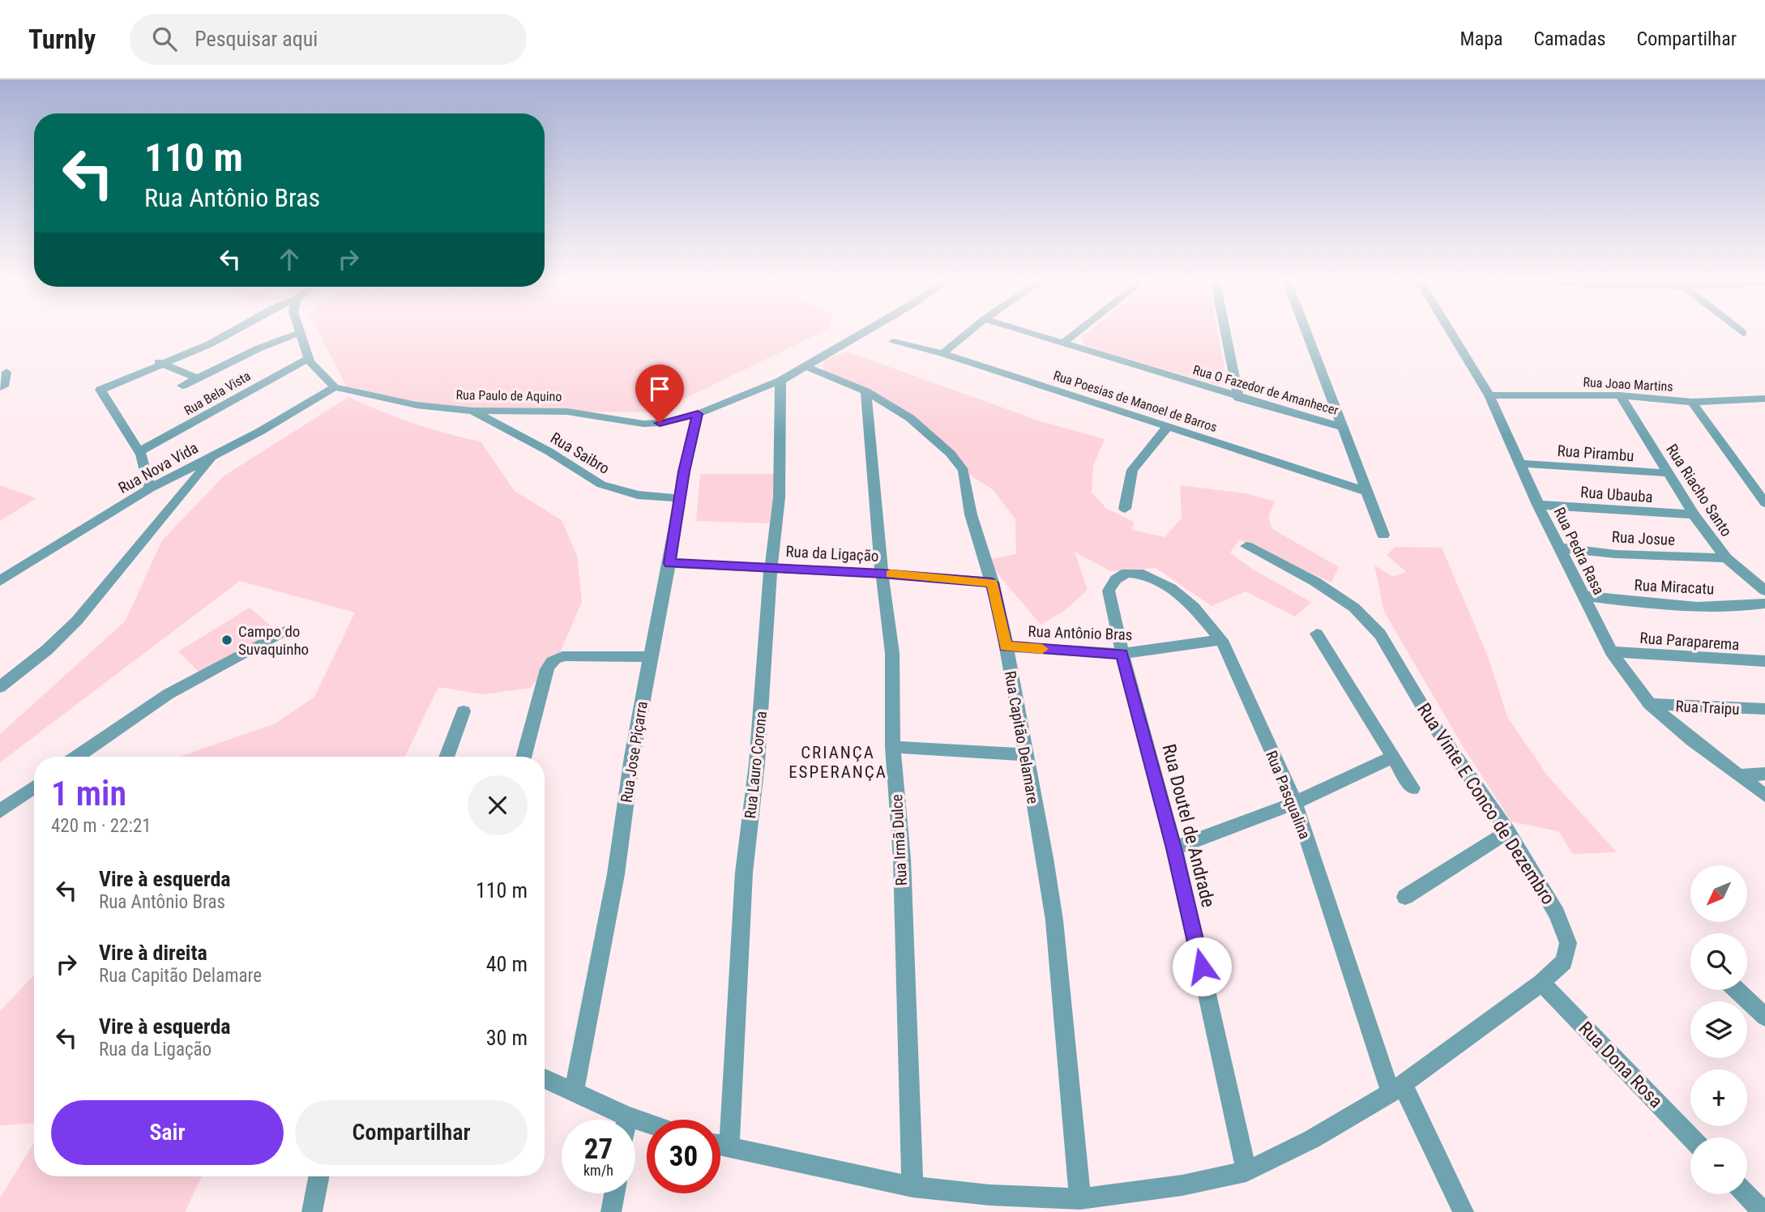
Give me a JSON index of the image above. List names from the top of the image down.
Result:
{
  "streets": {
    "street": [
      "Rua Joao Martins",
      "Rua O Fazedor de Amanhecer",
      "Rua Bela Vista",
      "Rua Paulo de Aquino",
      "Rua Poesias de Manoel de Barros",
      "Rua Saibro",
      "Rua Pirambu",
      "Rua Nova Vida",
      "Rua Riacho Santo",
      "Rua Ubauba",
      "Rua Josue",
      "Rua Pedra Rasa",
      "Rua da Ligação",
      "Rua Miracatu",
      "Rua Antônio Bras",
      "Rua Paraparema",
      "Rua Traipu",
      "Rua Capitão Delamare",
      "Rua Jose Piçarra",
      "Rua Lauro Corona",
      "Rua Pasqualina",
      "Rua Vinte E Conco de Dezembro",
      "Rua Doutel de Andrade",
      "Rua Irmã Dulce",
      "Rua Dona Rosa"
    ]
  },
  "crossings": [
    ["Rua Joao Martins", "Rua Riacho Santo"],
    ["Rua Joao Martins", "Rua Pedra Rasa"],
    ["Rua Paulo de Aquino", "Rua Saibro"],
    ["Rua Paulo de Aquino", "Rua Nova Vida"],
    ["Rua Paulo de Aquino", "Rua Capitão Delamare"],
    ["Rua Paulo de Aquino", "Rua Jose Piçarra"],
    ["Rua Paulo de Aquino", "Rua Lauro Corona"],
    ["Rua Saibro", "Rua Jose Piçarra"],
    ["Rua Pirambu", "Rua Riacho Santo"],
    ["Rua Pirambu", "Rua Pedra Rasa"],
    ["Rua Riacho Santo", "Rua Ubauba"],
    ["Rua Riacho Santo", "Rua Josue"],
    ["Rua Ubauba", "Rua Pedra Rasa"],
    ["Rua Josue", "Rua Pedra Rasa"],
    ["Rua Pedra Rasa", "Rua Miracatu"],
    ["Rua Pedra Rasa", "Rua Paraparema"],
    ["Rua Pedra Rasa", "Rua Traipu"],
    ["Rua da Ligação", "Rua Capitão Delamare"],
    ["Rua da Ligação", "Rua Jose Piçarra"],
    ["Rua da Ligação", "Rua Lauro Corona"],
    ["Rua da Ligação", "Rua Irmã Dulce"],
    ["Rua Antônio Bras", "Rua Capitão Delamare"],
    ["Rua Antônio Bras", "Rua Pasqualina"],
    ["Rua Antônio Bras", "Rua Doutel de Andrade"],
    ["Rua Capitão Delamare", "Rua Vinte E Conco de Dezembro"],
    ["Rua Capitão Delamare", "Rua Irmã Dulce"],
    ["Rua Lauro Corona", "Rua Vinte E Conco de Dezembro"],
    ["Rua Pasqualina", "Rua Vinte E Conco de Dezembro"],
    ["Rua Pasqualina", "Rua Doutel de Andrade"],
    ["Rua Vinte E Conco de Dezembro", "Rua Doutel de Andrade"],
    ["Rua Vinte E Conco de Dezembro", "Rua Irmã Dulce"],
    ["Rua Vinte E Conco de Dezembro", "Rua Dona Rosa"]
  ],
  "districts": ["CRIANÇA ESPERANÇA"],
  "places": ["Campo do Suvaquinho"],
  "north": "bottom left",
  "page": {
    "header": "Turnly",
    "search": "Pesquisar aqui",
    "nav": ["Mapa", "Camadas", "Compartilhar"],
    "turn": ["110 m", "Rua Antônio Bras"],
    "heading": ["1 min", "420 m · 22:21"],
    "list": [
      {
        "name": "Vire à esquerda",
        "note": "Rua Antônio Bras",
        "value": "110 m"
      },
      {
        "name": "Vire à direita",
        "note": "Rua Capitão Delamare",
        "value": "40 m"
      },
      {
        "name": "Vire à esquerda",
        "note": "Rua da Ligação",
        "value": "30 m"
      }
    ],
    "map_buttons": ["+", "−"],
    "buttons": ["Sair", "Compartilhar"],
    "speed": "27 km/h",
    "limit": "30"
  }
}
